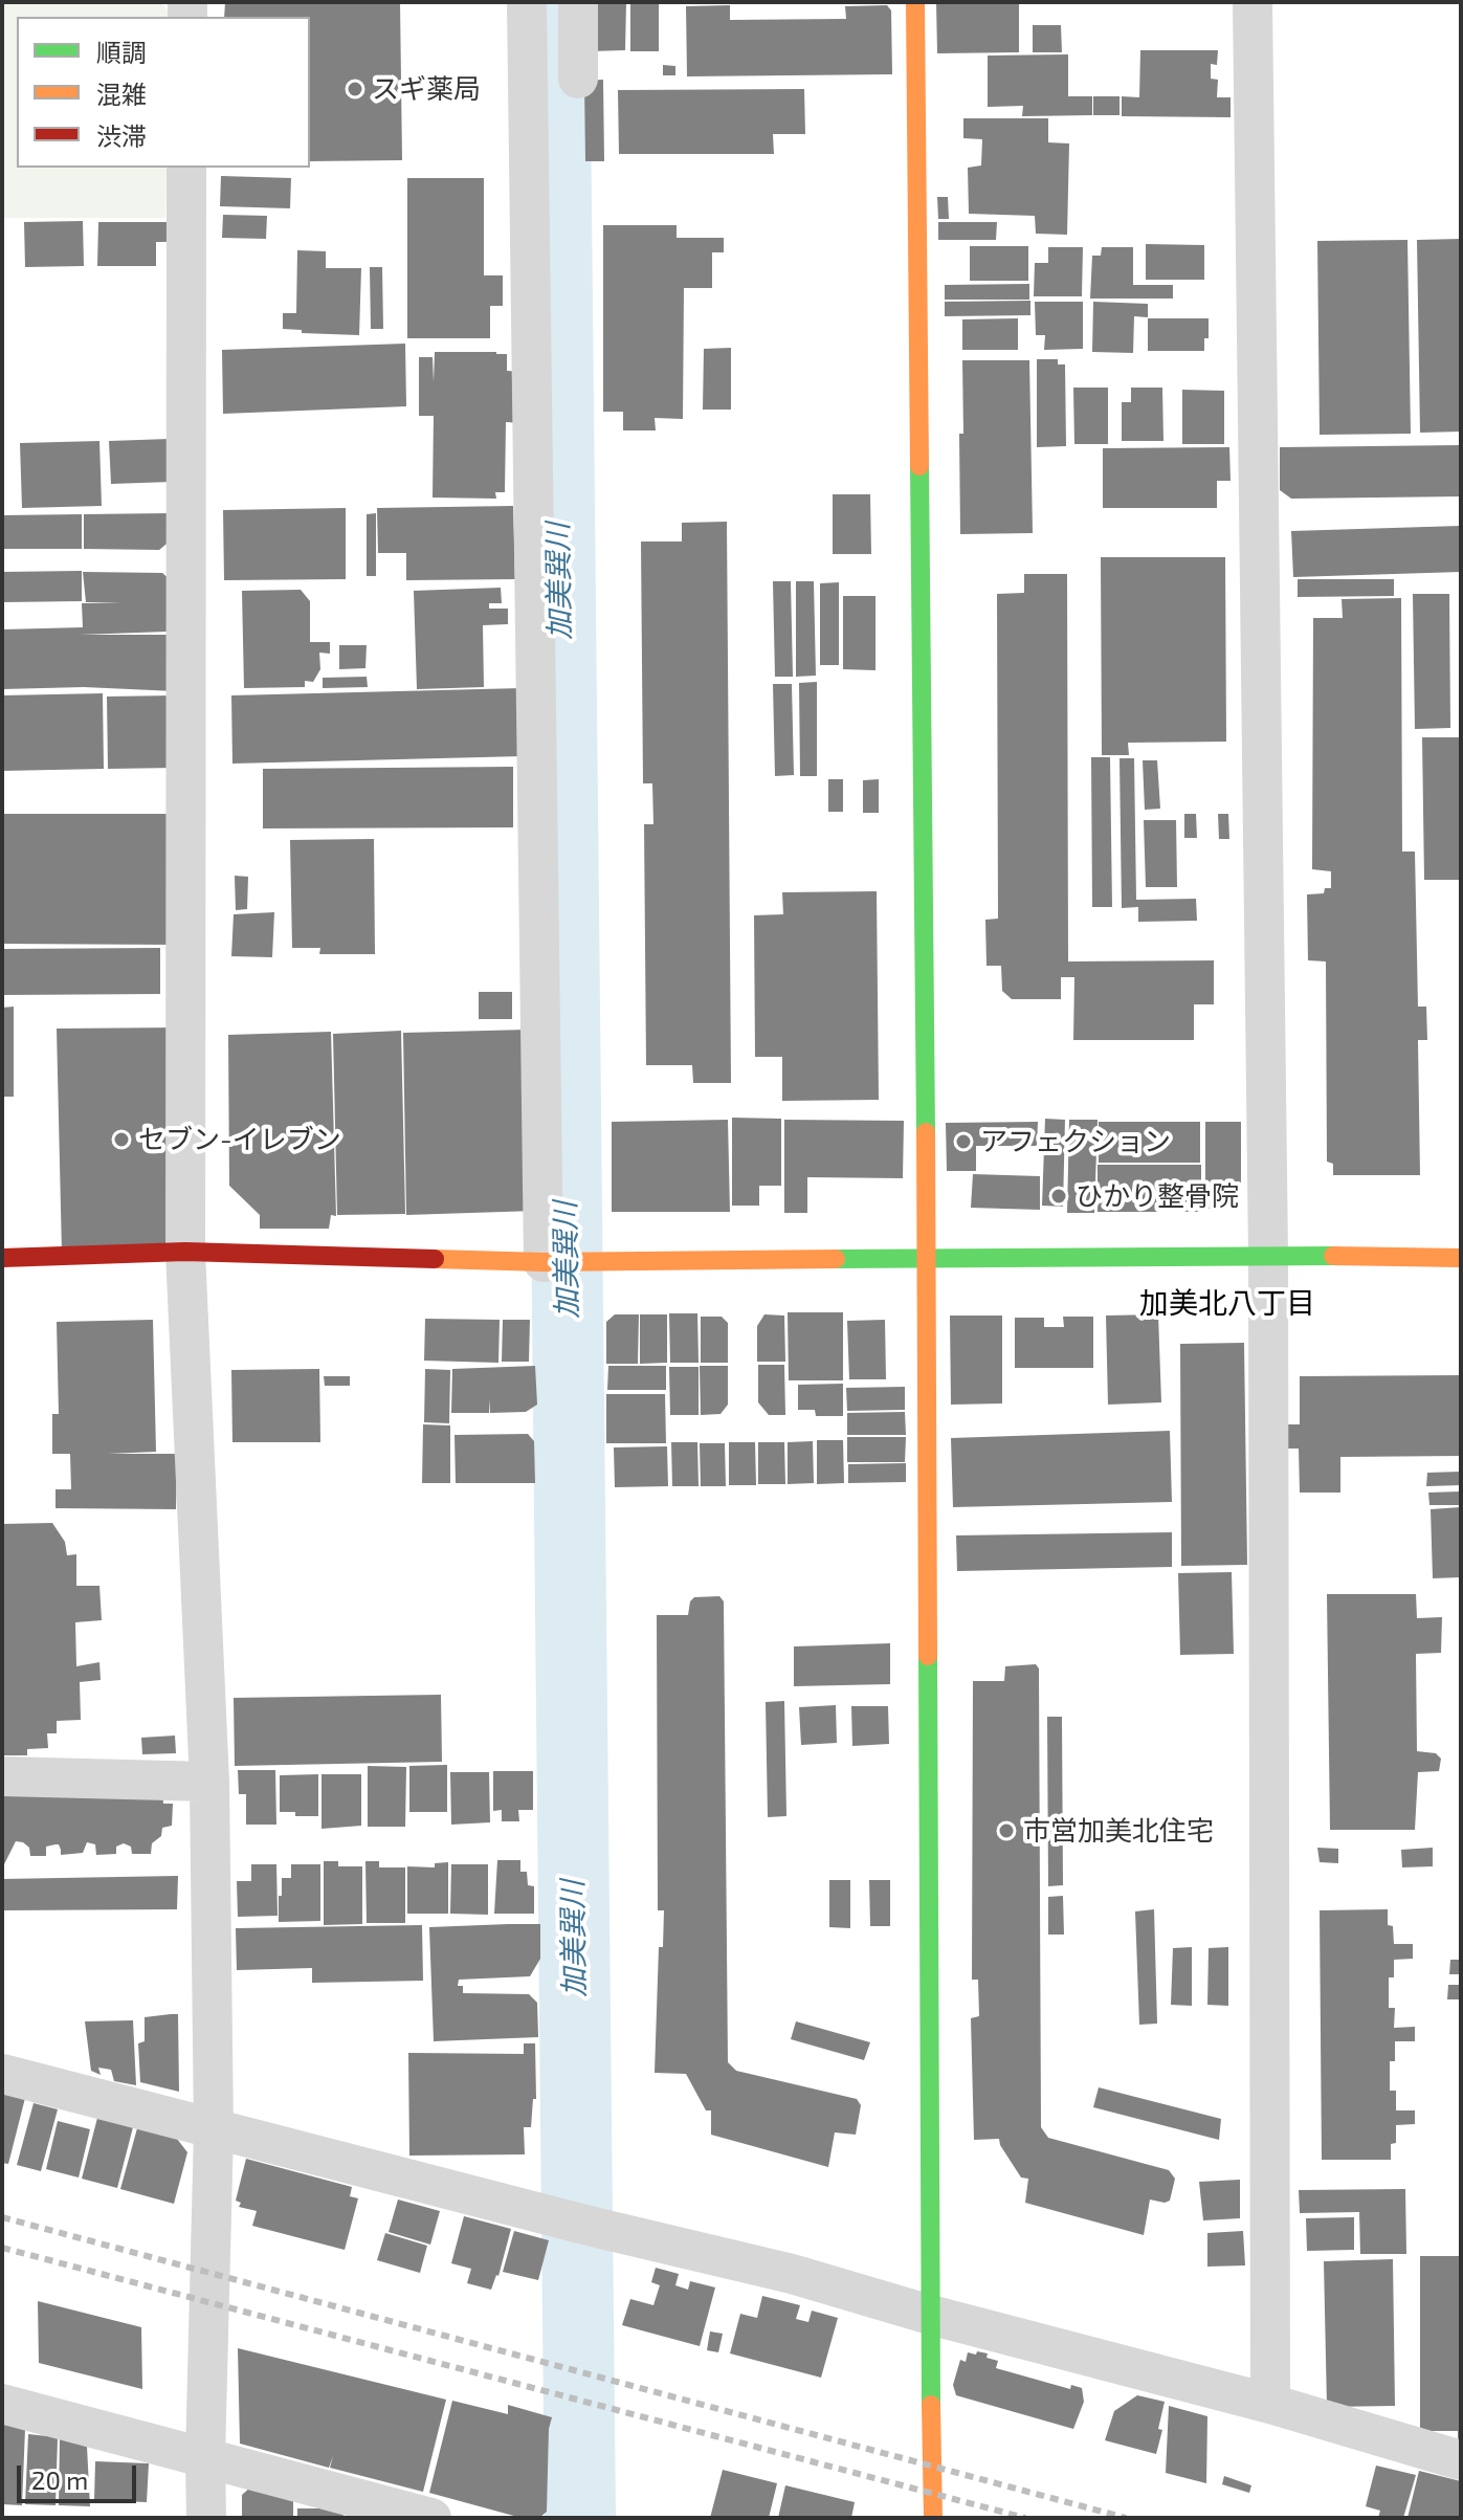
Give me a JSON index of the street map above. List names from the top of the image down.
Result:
{
  "districts": ["加美北八丁目"],
  "water": ["加美巽川"],
  "places": [
    "スギ薬局",
    "セブン-イレブン",
    "アフェクション",
    "ひかり整骨院",
    "市営加美北住宅"
  ],
  "legend": ["順調", "混雑", "渋滞"],
  "scale_bar": "20 m"
}
